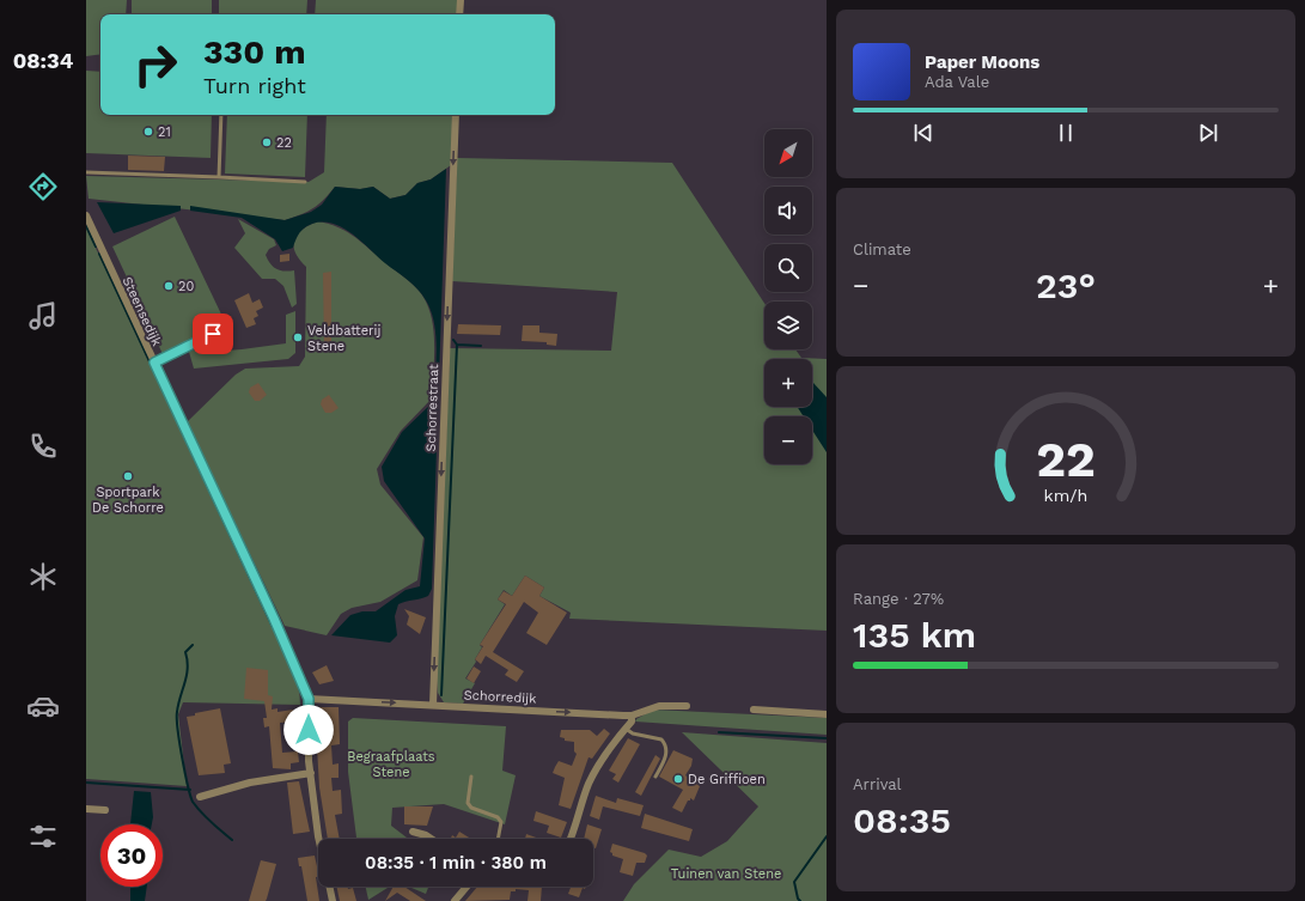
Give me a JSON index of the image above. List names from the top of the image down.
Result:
{
  "streets": {
    "street": ["Steensedijk", "Schorrestraat", "Schorredijk"]
  },
  "crossings": [
    ["Steensedijk", "Schorredijk"],
    ["Schorrestraat", "Schorredijk"]
  ],
  "one_way": ["Schorrestraat", "Schorredijk"],
  "parks": ["Begraafplaats Stene", "Tuinen van Stene"],
  "places": [
    "21",
    "22",
    "20",
    "Veldbatterij Stene",
    "Sportpark De Schorre",
    "De Griffioen"
  ],
  "north": "bottom left",
  "page": {
    "tabs": "08:34",
    "turn": ["330 m", "Turn right"],
    "song": ["Paper Moons", "Ada Vale"],
    "map_buttons": ["+", "−"],
    "tile": [
      "Climate",
      ["Range · 27%", "135 km"],
      ["Arrival", "08:35"]
    ],
    "heat": ["−", "23°", "+"],
    "limit": "30",
    "trip": "08:35 · 1 min · 380 m",
    "gauge": ["22", "km/h"]
  }
}
